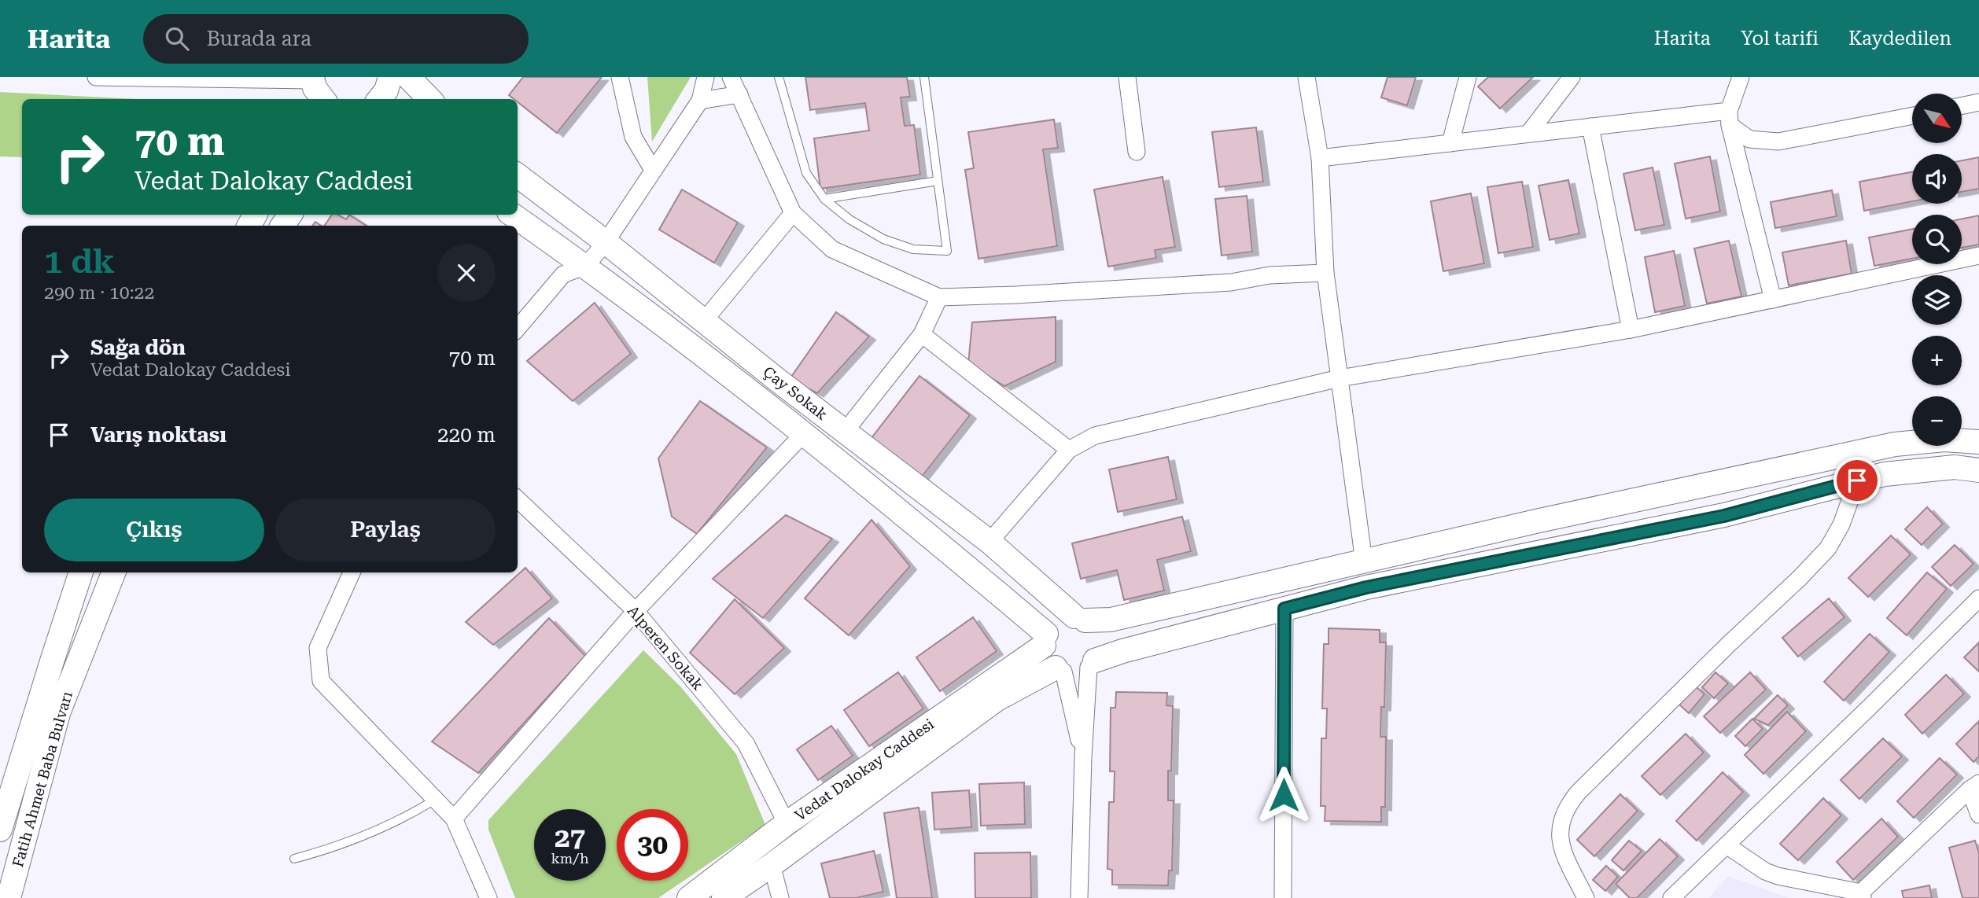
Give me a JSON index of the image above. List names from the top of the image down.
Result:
{
  "streets": {
    "main road": ["Çay Sokak", "Vedat Dalokay Caddesi", "Fatih Ahmet Baba Bulvarı"],
    "street": ["Alperen Sokak"]
  },
  "crossings": [
    ["Çay Sokak", "Vedat Dalokay Caddesi"],
    ["Alperen Sokak", "Vedat Dalokay Caddesi"]
  ],
  "north": "bottom right",
  "page": {
    "header": "Harita",
    "search": "Burada ara",
    "nav": ["Harita", "Yol tarifi", "Kaydedilen"],
    "map_buttons": ["+", "−"],
    "turn": ["70 m", "Vedat Dalokay Caddesi"],
    "heading": ["1 dk", "290 m · 10:22"],
    "list": [
      {
        "name": "Sağa dön",
        "note": "Vedat Dalokay Caddesi",
        "value": "70 m"
      },
      {
        "name": "Varış noktası",
        "value": "220 m"
      }
    ],
    "buttons": ["Çıkış", "Paylaş"],
    "speed": "27 km/h",
    "limit": "30"
  }
}
